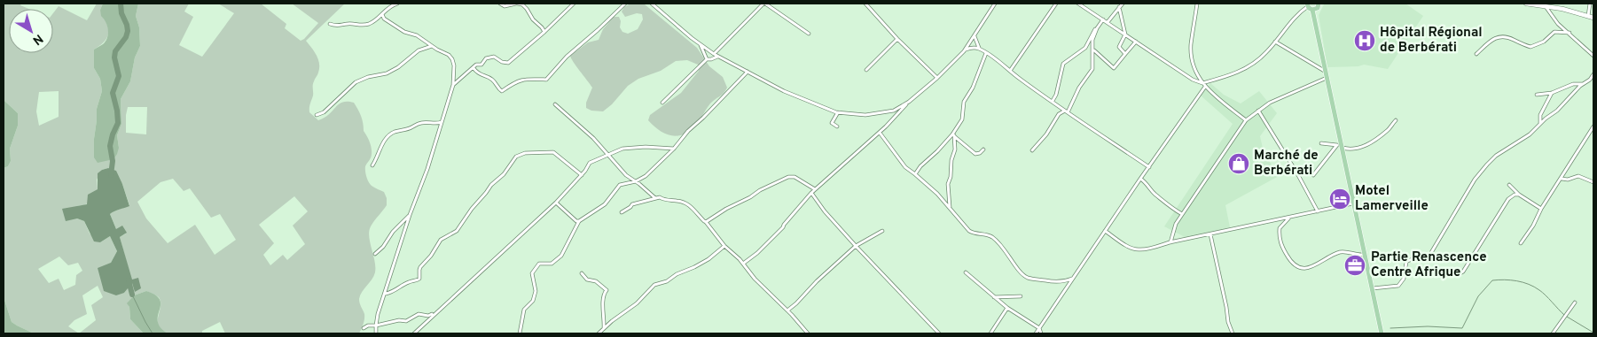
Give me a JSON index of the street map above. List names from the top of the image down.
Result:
{
  "places": {
    "hospital": ["Hôpital Régional de Berbérati"],
    "shop": ["Marché de Berbérati"],
    "hotel": ["Motel Lamerveille"],
    "office": ["Partie Renascence Centre Afrique"]
  },
  "north": "bottom right"
}
